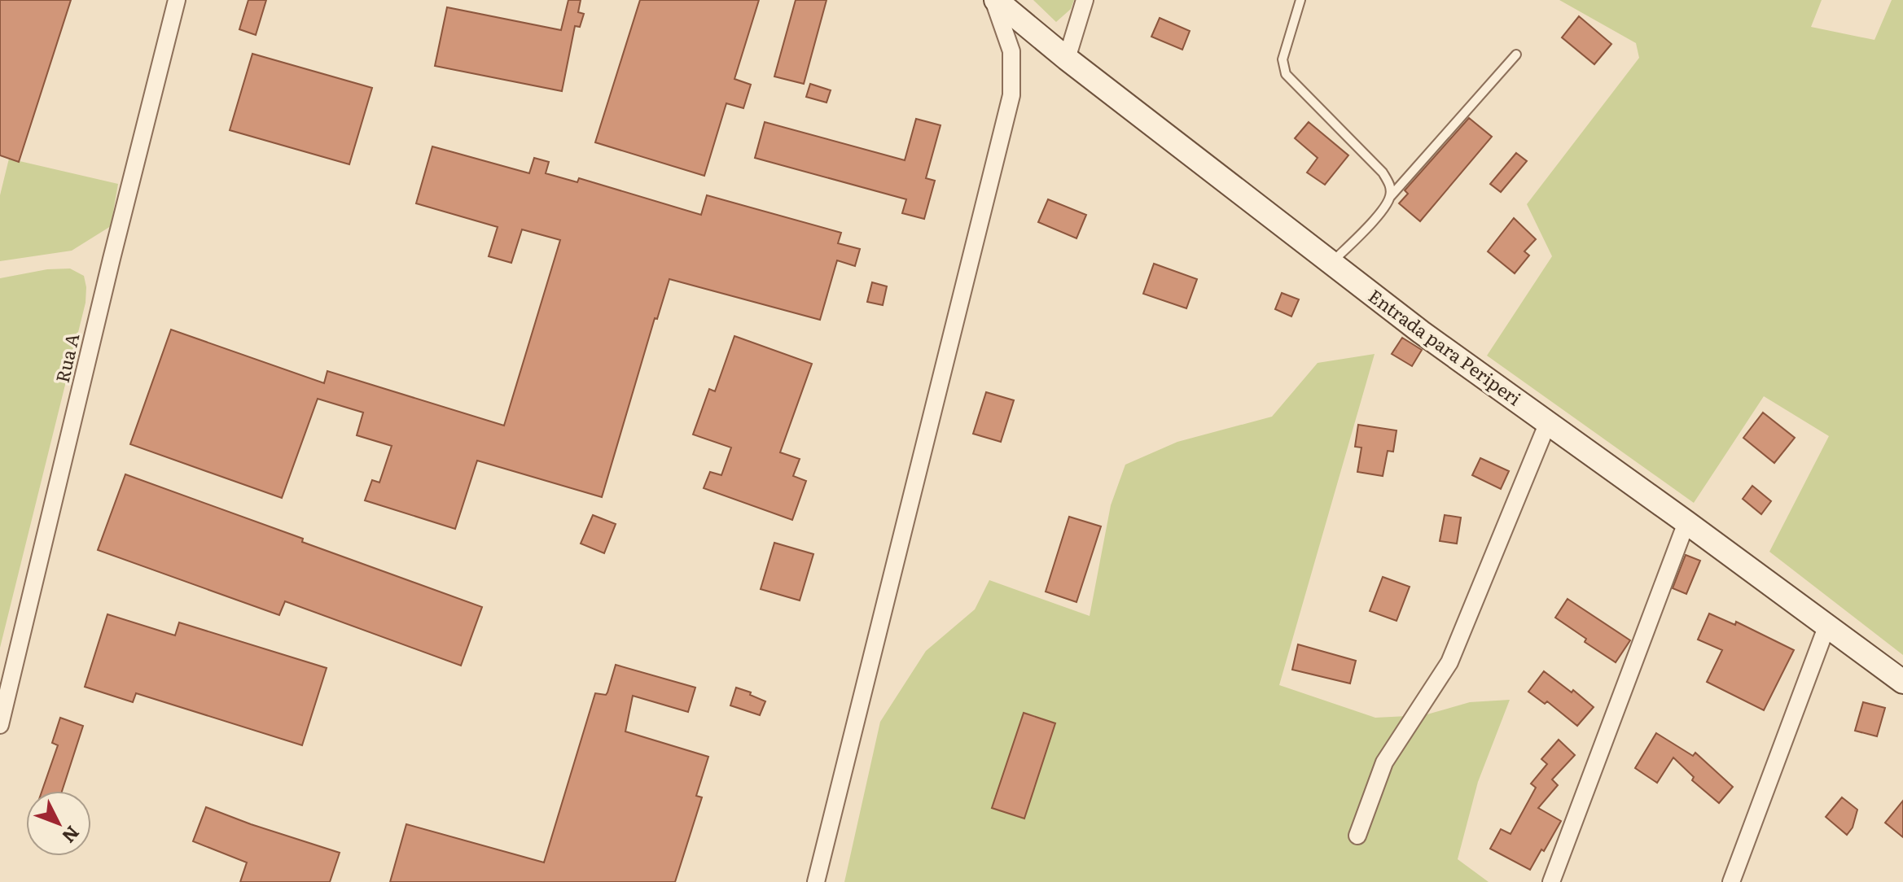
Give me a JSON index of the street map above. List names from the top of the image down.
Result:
{
  "streets": {
    "main road": ["Entrada para Periperi"],
    "street": ["Rua A"]
  },
  "north": "bottom right"
}
